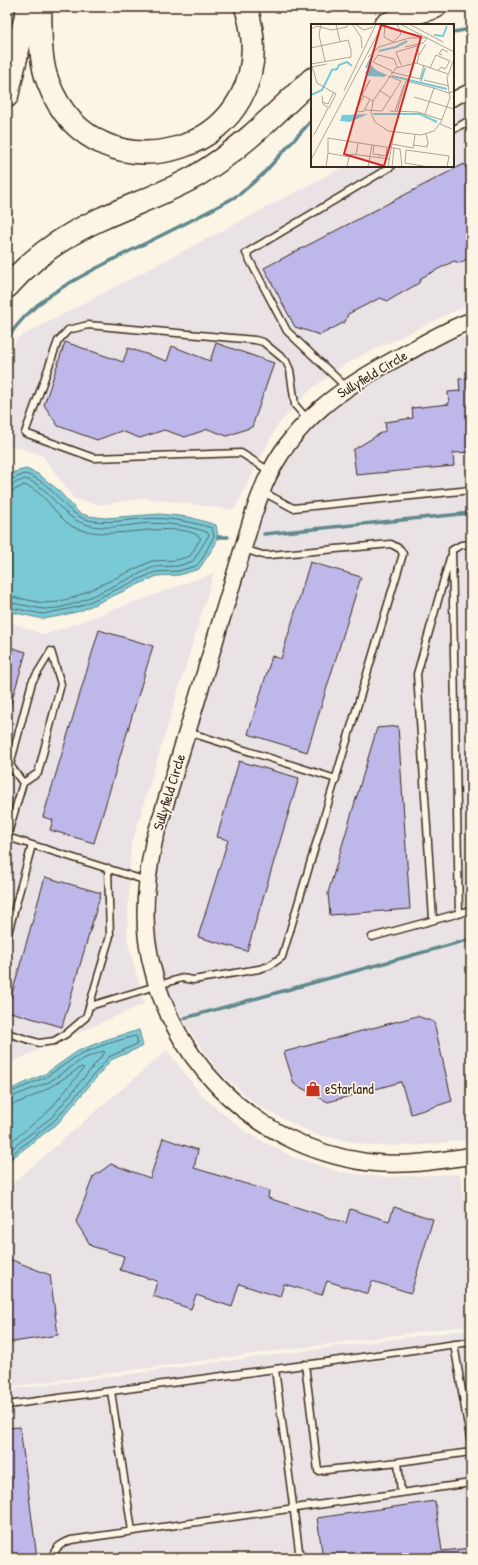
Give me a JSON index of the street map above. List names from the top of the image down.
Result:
{
  "streets": {
    "street": ["Sullyfield Circle"]
  },
  "places": {
    "shop": ["eStarland"]
  }
}
